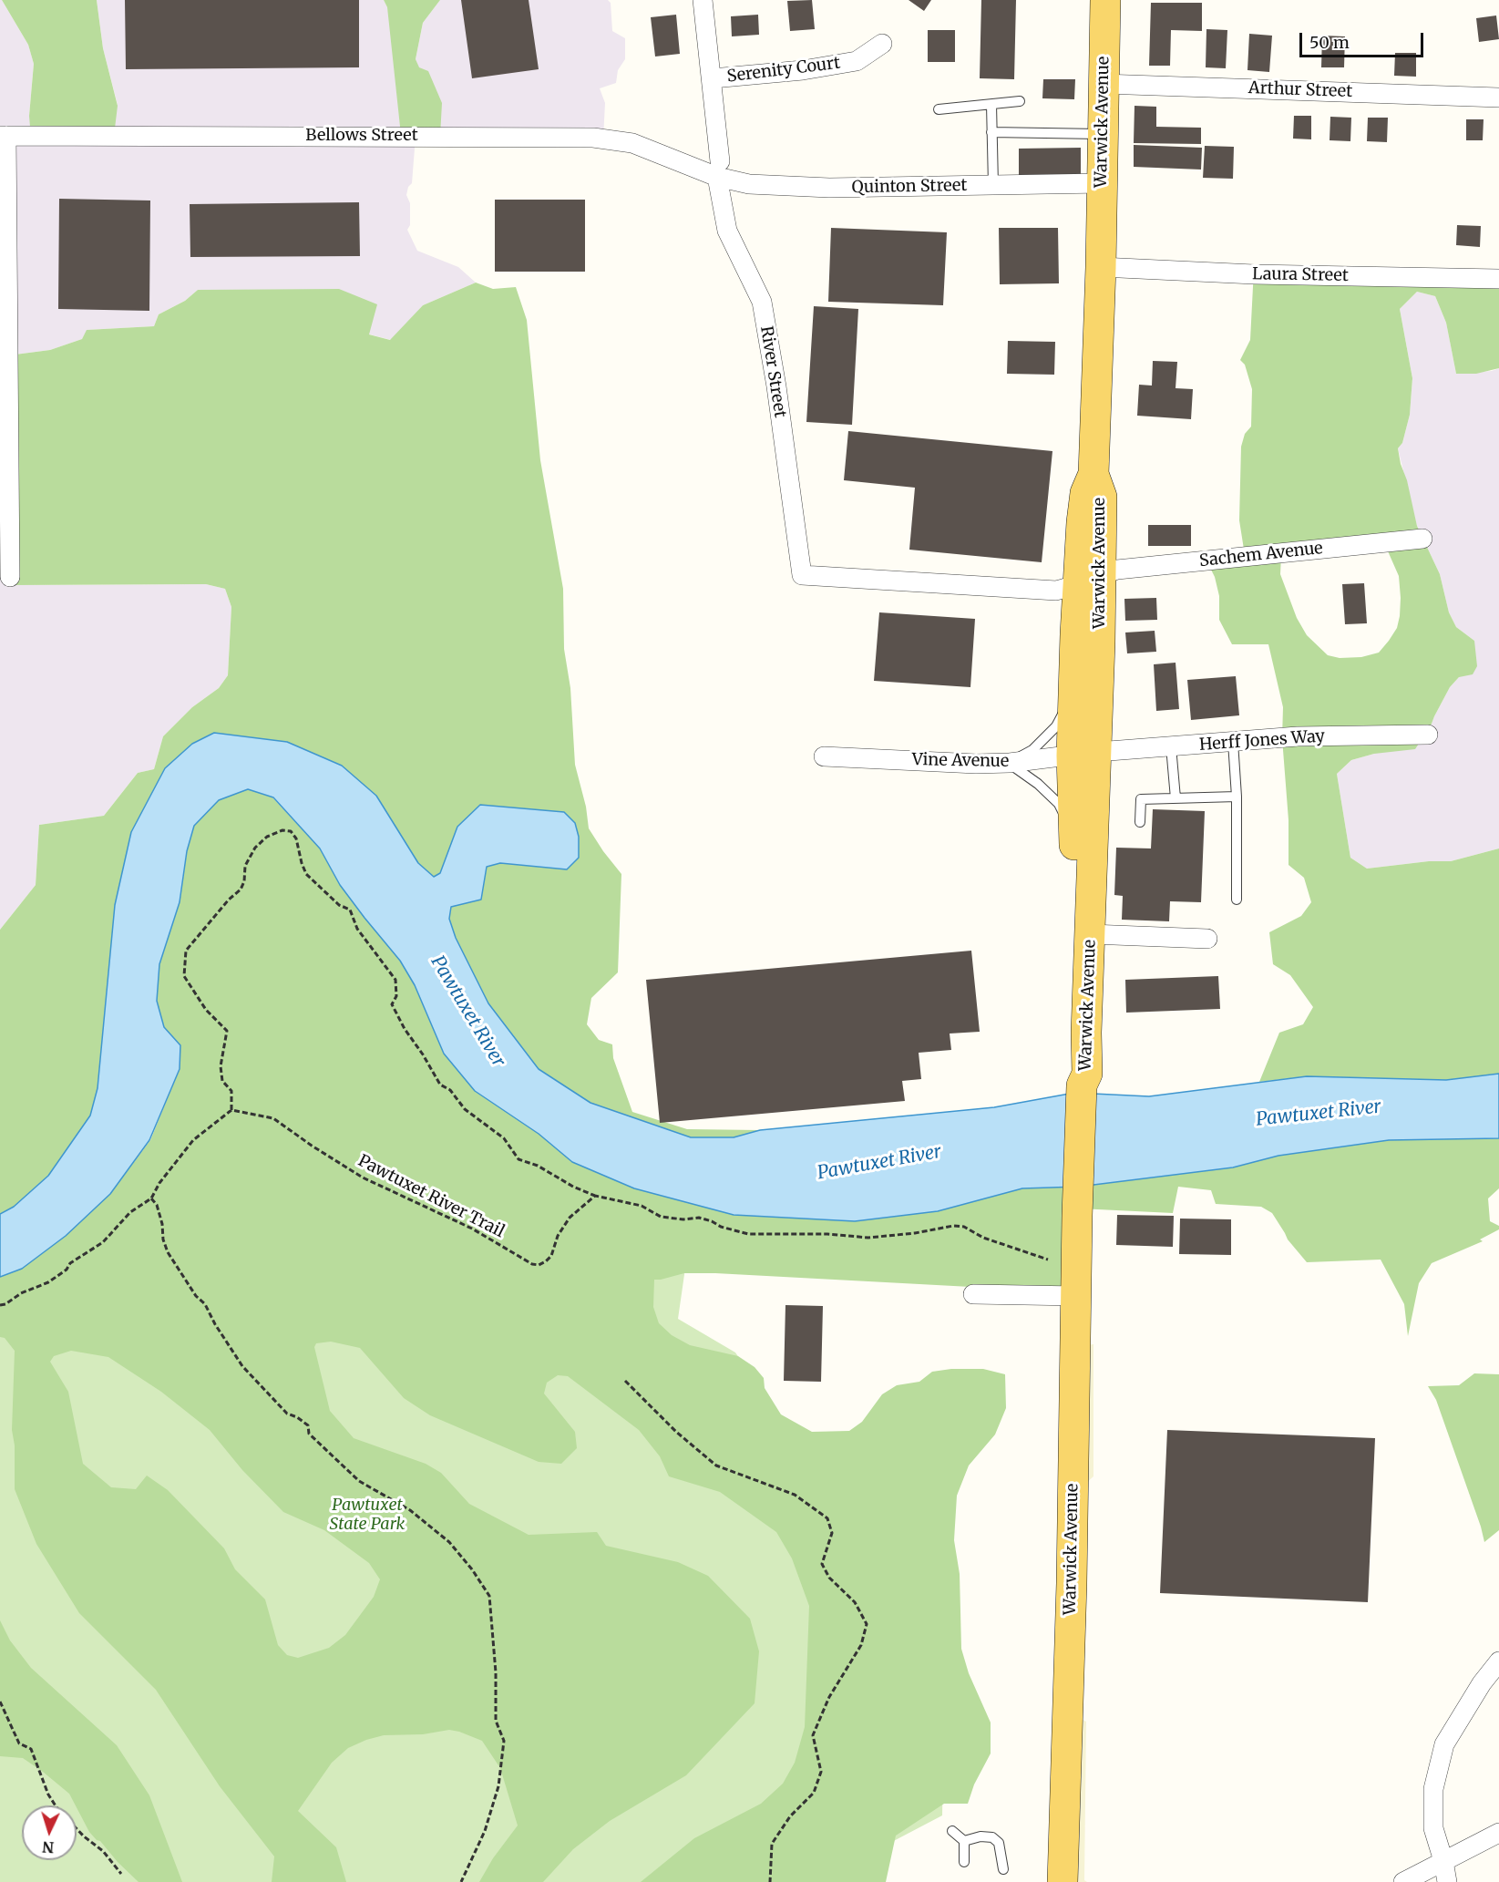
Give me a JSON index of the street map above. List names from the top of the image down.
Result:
{
  "streets": {
    "main road": ["Warwick Avenue"],
    "street": [
      "Serenity Court",
      "Arthur Street",
      "Bellows Street",
      "Quinton Street",
      "Laura Street",
      "River Street",
      "Sachem Avenue",
      "Herff Jones Way",
      "Vine Avenue"
    ],
    "path": ["Pawtuxet River Trail"]
  },
  "crossings": [
    ["Serenity Court", "River Street"],
    ["Arthur Street", "Warwick Avenue"],
    ["Warwick Avenue", "Quinton Street"],
    ["Warwick Avenue", "Laura Street"],
    ["Warwick Avenue", "Sachem Avenue"],
    ["Warwick Avenue", "Herff Jones Way"],
    ["Warwick Avenue", "Vine Avenue"],
    ["Bellows Street", "Quinton Street"],
    ["Bellows Street", "River Street"],
    ["Quinton Street", "River Street"],
    ["River Street", "Sachem Avenue"],
    ["Herff Jones Way", "Vine Avenue"]
  ],
  "water": ["Pawtuxet River"],
  "parks": ["Pawtuxet State Park"],
  "scale_bar": "50 m",
  "north": "bottom"
}
